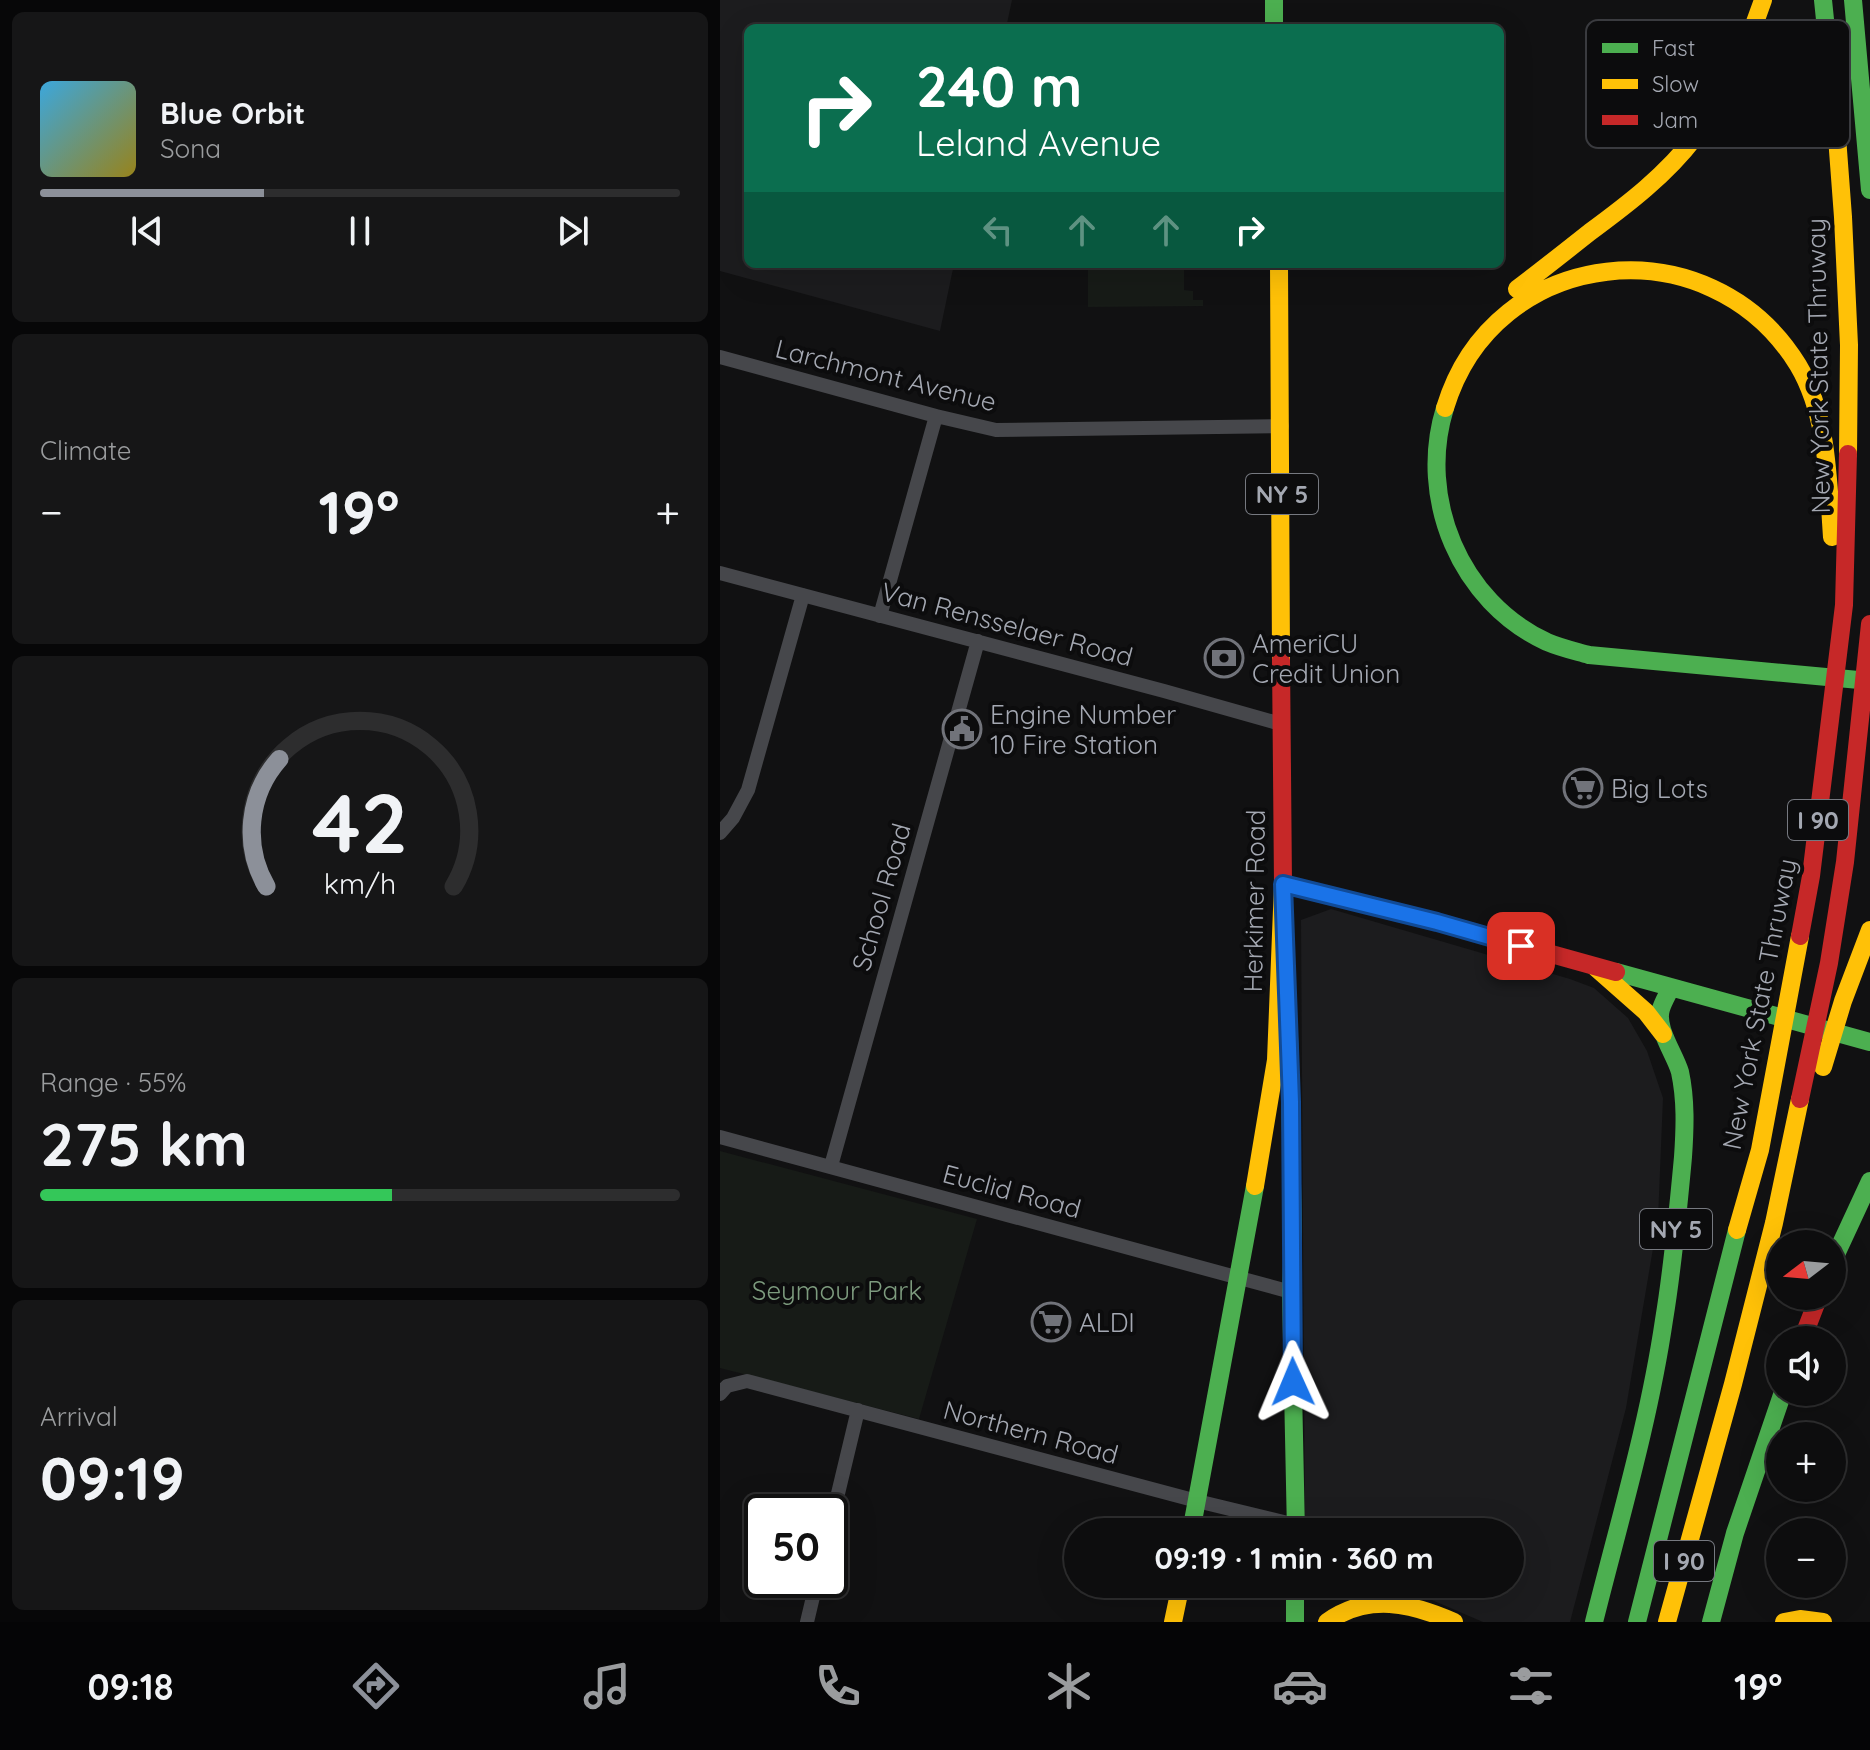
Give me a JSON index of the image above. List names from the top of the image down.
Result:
{
  "streets": {
    "main road": [
      "New York State Thruway",
      "NY 5",
      "I 90",
      "Herkimer Road"
    ],
    "street": [
      "Larchmont Avenue",
      "Van Rensselaer Road",
      "School Road",
      "Euclid Road",
      "Northern Road"
    ]
  },
  "crossings": [
    ["Larchmont Avenue", "Herkimer Road"],
    ["NY 5", "Herkimer Road"],
    ["Van Rensselaer Road", "School Road"],
    ["Van Rensselaer Road", "Herkimer Road"],
    ["School Road", "Euclid Road"],
    ["Herkimer Road", "Euclid Road"],
    ["Herkimer Road", "Northern Road"]
  ],
  "parks": ["Seymour Park"],
  "places": {
    "bank": ["AmeriCU Credit Union"],
    "public building": ["Engine Number 10 Fire Station"],
    "supermarket": ["Big Lots", "ALDI"]
  },
  "legend": ["Fast", "Slow", "Jam"],
  "north": "left",
  "page": {
    "turn": ["240 m", "Leland Avenue"],
    "song": ["Blue Orbit", "Sona"],
    "tile": [
      "Climate",
      ["Range · 55%", "275 km"],
      ["Arrival", "09:19"]
    ],
    "heat": ["−", "19°", "+"],
    "map_buttons": ["+", "−"],
    "limit": "50",
    "trip": "09:19 · 1 min · 360 m",
    "tabs": ["09:18", "19°"],
    "gauge": ["42", "km/h"]
  }
}
